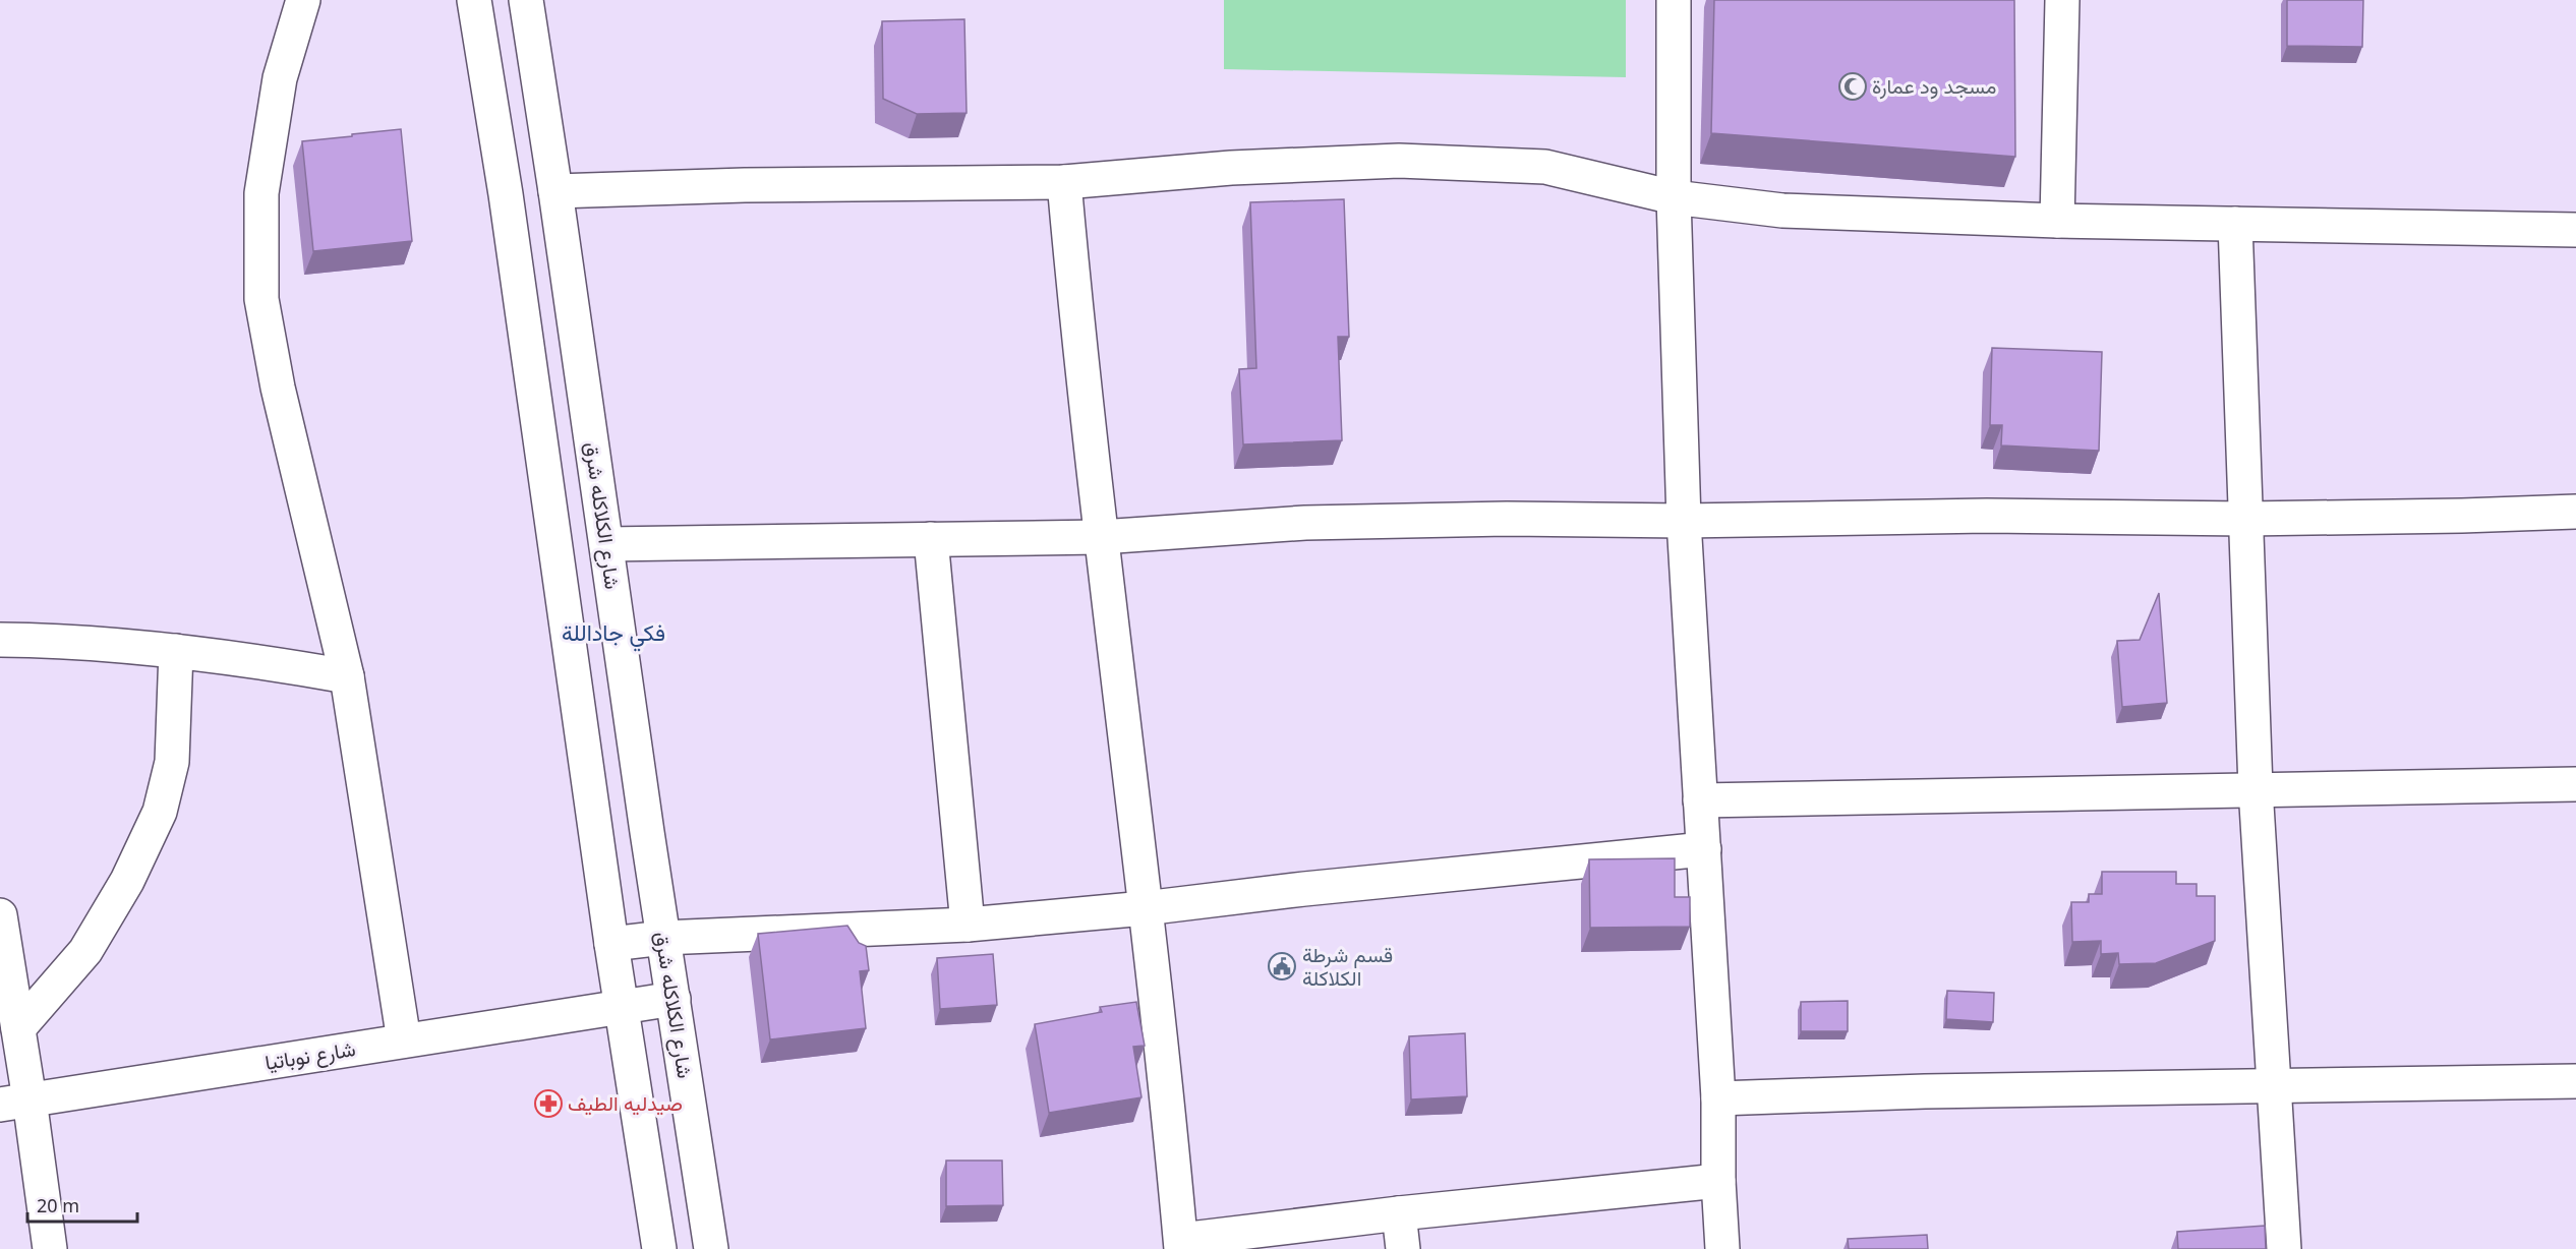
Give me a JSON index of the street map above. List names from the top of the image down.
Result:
{
  "streets": {
    "street": ["شارع الكلاكله شرق", "شارع نوباتيا"]
  },
  "crossings": [
    ["شارع الكلاكله شرق", "شارع نوباتيا"]
  ],
  "districts": ["فكي جاداللة"],
  "places": {
    "mosque": ["مسجد ود عمارة"],
    "public building": ["قسم شرطة الكلاكلة"],
    "pharmacy": ["صيدليه الطيف"]
  },
  "scale_bar": "20 m"
}
